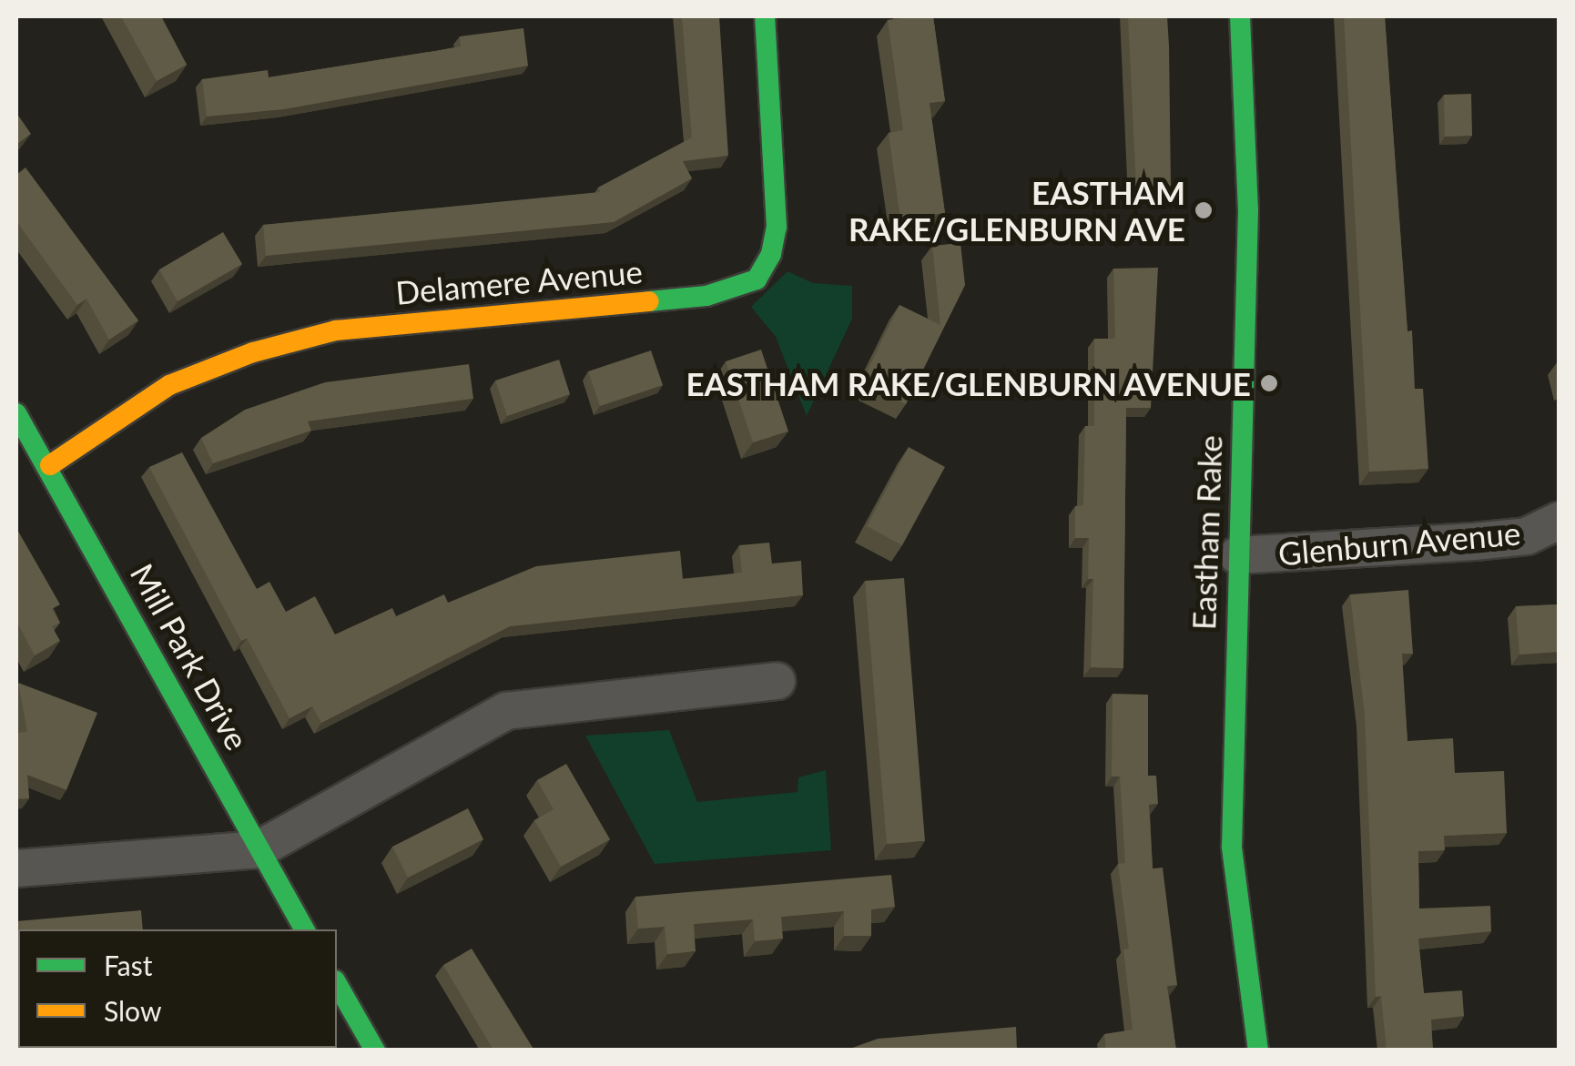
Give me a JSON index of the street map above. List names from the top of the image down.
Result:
{
  "streets": {
    "street": [
      "Delamere Avenue",
      "Eastham Rake",
      "Glenburn Avenue",
      "Mill Park Drive"
    ]
  },
  "crossings": [
    ["Delamere Avenue", "Mill Park Drive"],
    ["Eastham Rake", "Glenburn Avenue"]
  ],
  "places": ["EASTHAM RAKE/GLENBURN AVE", "EASTHAM RAKE/GLENBURN AVENUE"],
  "legend": ["Fast", "Slow"]
}
